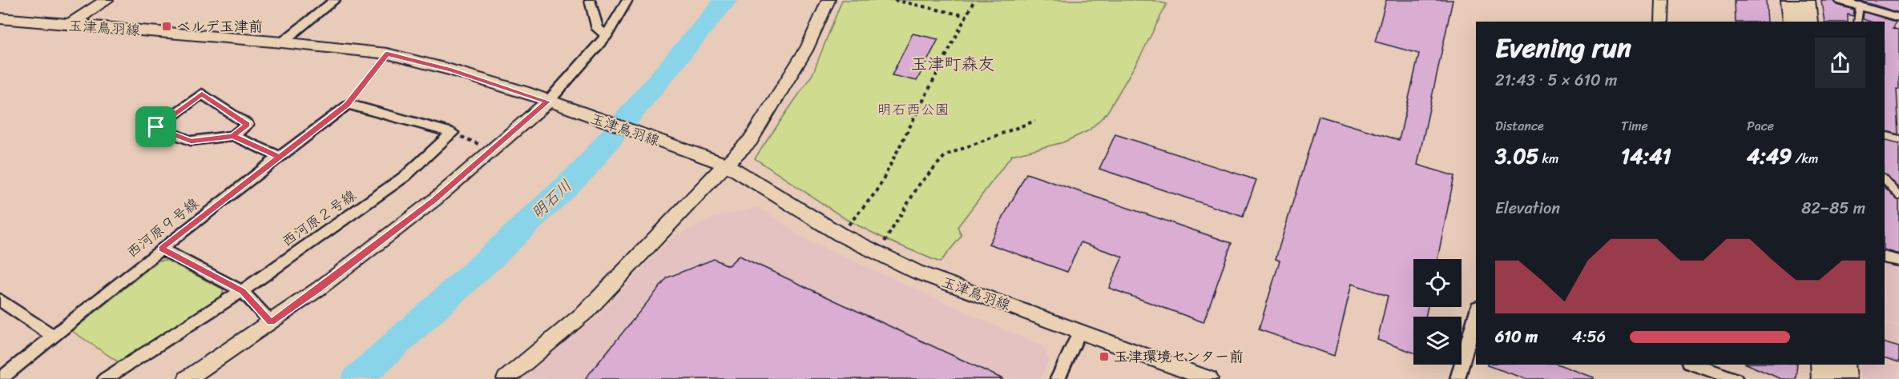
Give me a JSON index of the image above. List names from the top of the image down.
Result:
{
  "streets": {
    "street": ["玉津鳥羽線", "西河原２号線", "西河原９号線"]
  },
  "districts": ["玉津町森友"],
  "water": ["明石川"],
  "parks": ["明石西公園"],
  "places": {
    "transit": ["ベルデ玉津前", "玉津環境センター前"]
  },
  "page": {
    "heading": ["Evening run", "21:43 · 5 × 610 m"],
    "stats": [
      ["Distance", "3.05 km"],
      ["Time", "14:41"],
      ["Pace", "4:49 /km"]
    ],
    "chart": ["Elevation", "82–85 m"],
    "list": [
      {
        "name": "610 m",
        "note": "4:56"
      }
    ]
  }
}
